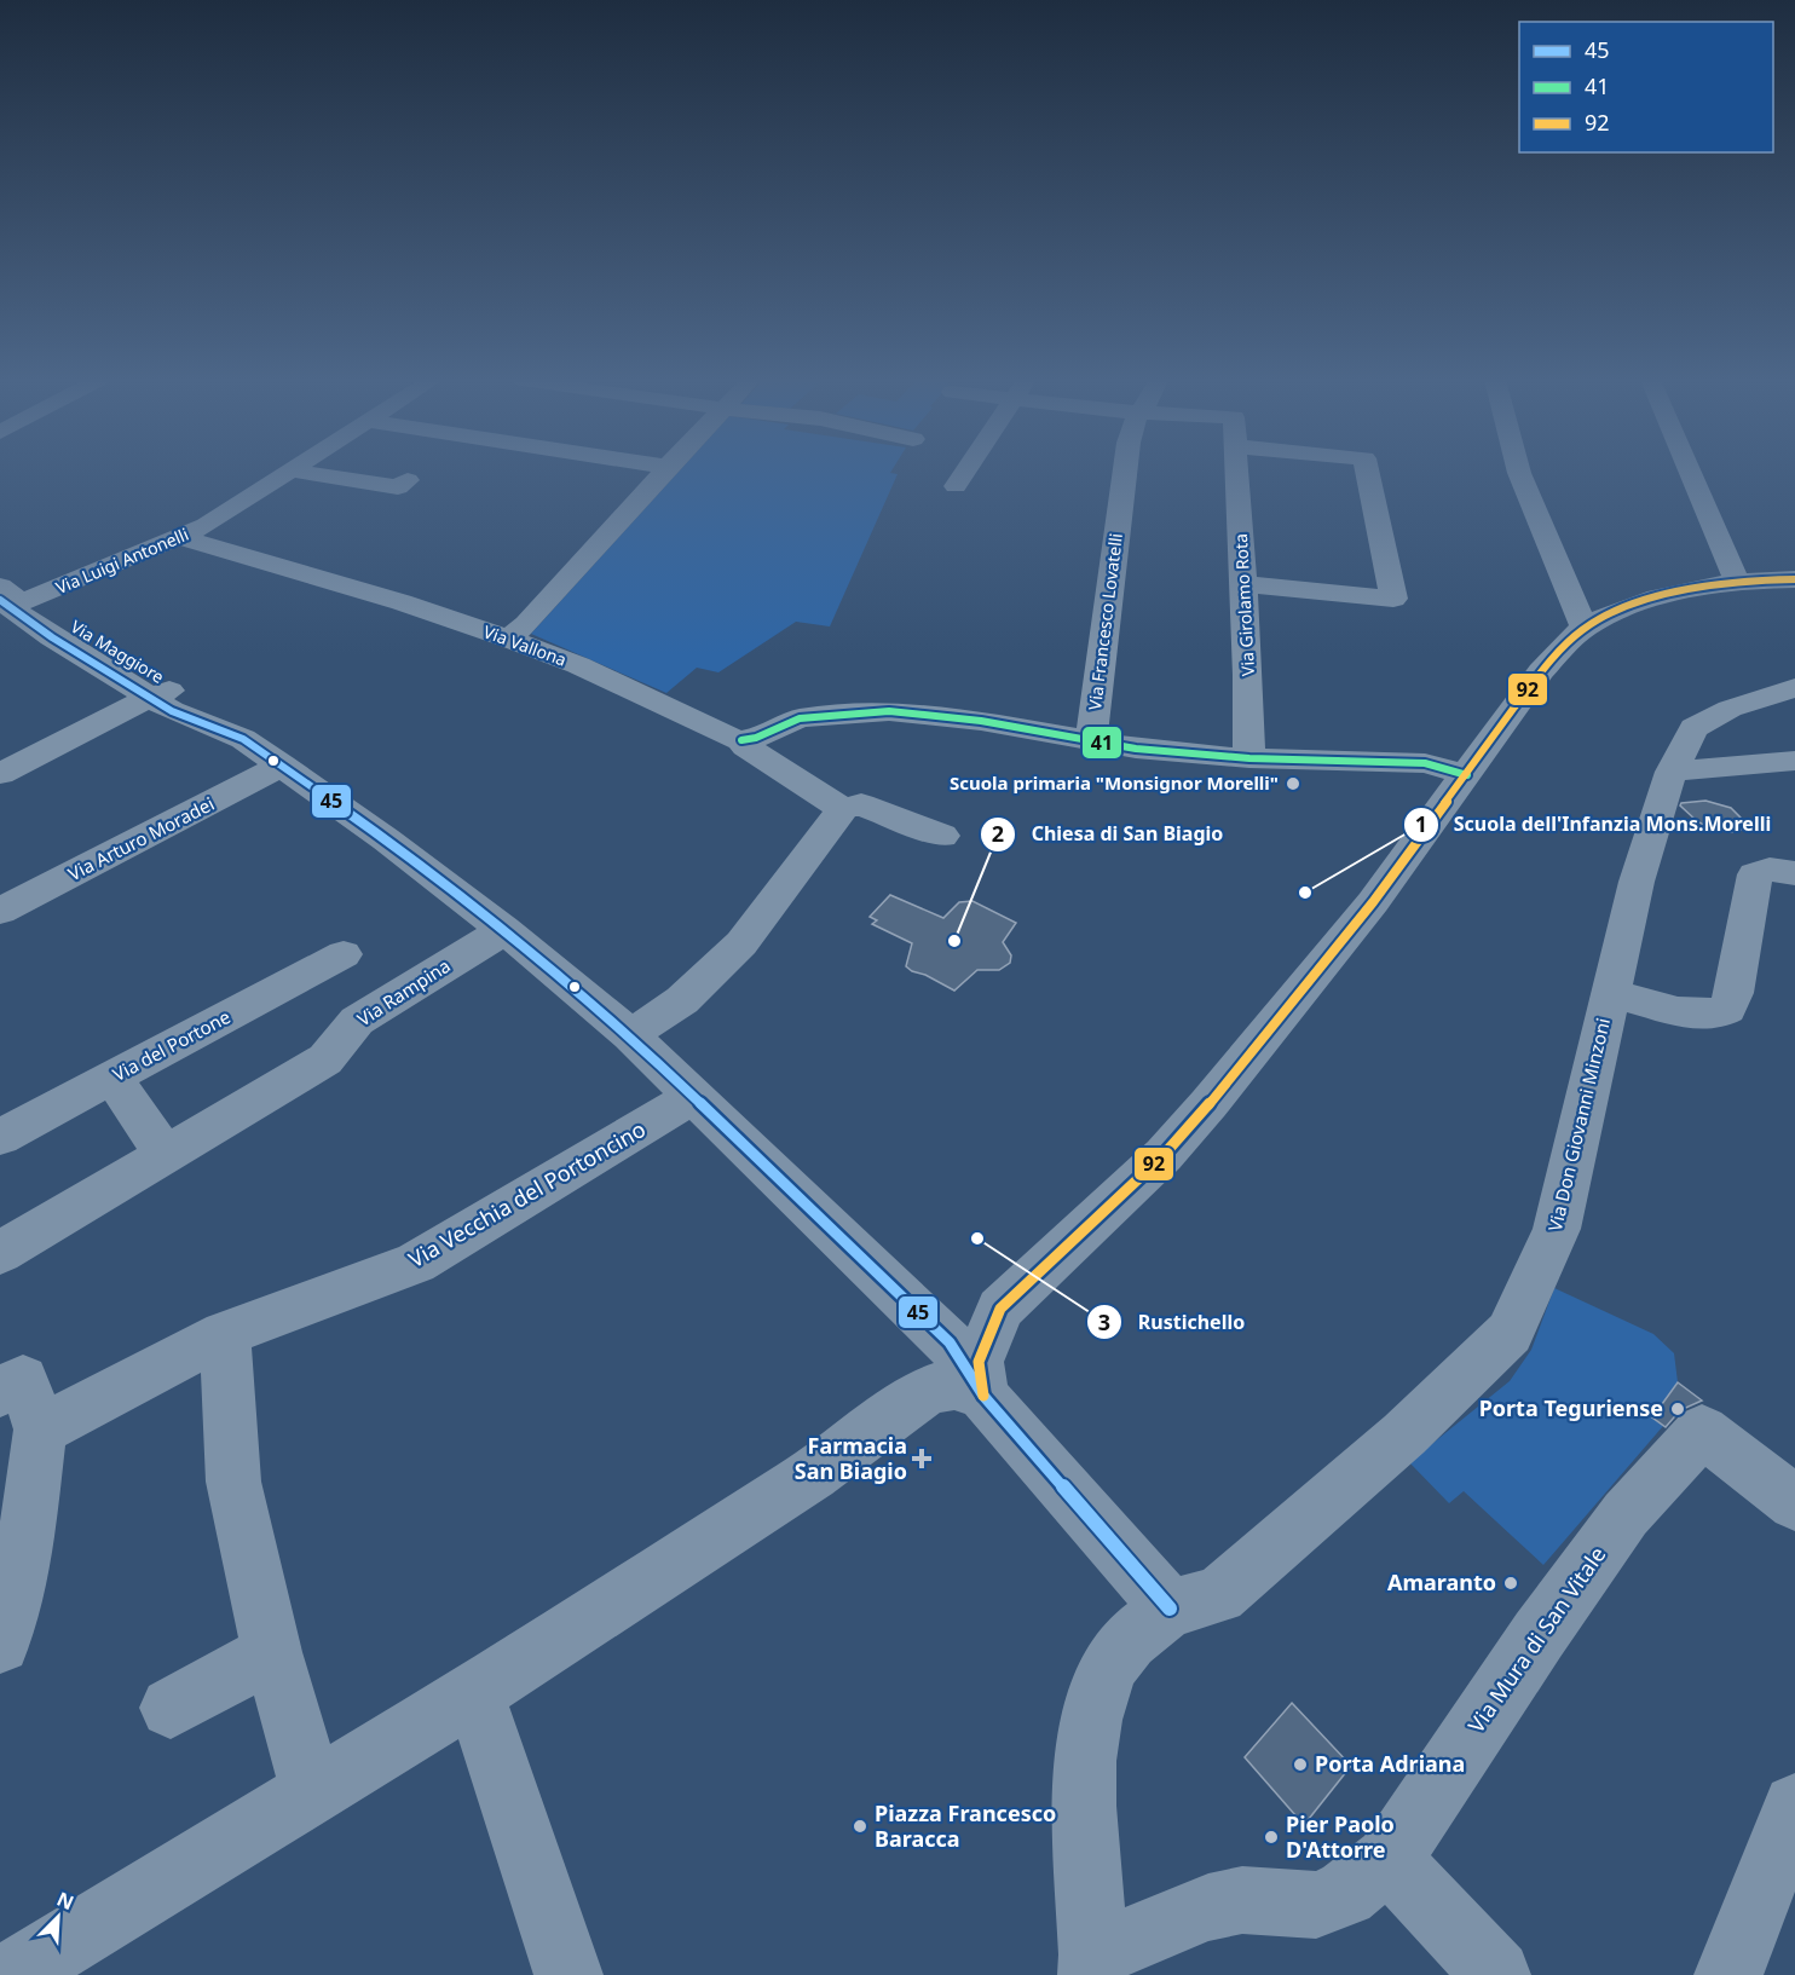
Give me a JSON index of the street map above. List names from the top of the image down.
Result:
{
  "streets": {
    "street": [
      "Via Luigi Antonelli",
      "Via Girolamo Rota",
      "Via Francesco Lovatelli",
      "Via Vallona",
      "Via Maggiore",
      "Via Arturo Moradei",
      "Via Rampina",
      "Via del Portone",
      "Via Don Giovanni Minzoni",
      "Via Vecchia del Portoncino",
      "Via Mura di San Vitale"
    ]
  },
  "crossings": [
    ["Via Luigi Antonelli", "Via Vallona"],
    ["Via Luigi Antonelli", "Via Maggiore"],
    ["Via Maggiore", "Via Arturo Moradei"],
    ["Via Maggiore", "Via Rampina"],
    ["Via Maggiore", "Via Don Giovanni Minzoni"],
    ["Via Maggiore", "Via Vecchia del Portoncino"]
  ],
  "places": {
    "other": [
      "Scuola primaria \"Monsignor Morelli\"",
      "Scuola dell'Infanzia Mons.Morelli",
      "Chiesa di San Biagio",
      "Rustichello",
      "Porta Teguriense",
      "Amaranto",
      "Porta Adriana",
      "Piazza Francesco Baracca",
      "Pier Paolo D'Attorre"
    ],
    "health": ["Farmacia San Biagio"]
  },
  "lines": ["transit line 92", "transit line 45", "transit line 41"],
  "legend": ["45", "41", "92"],
  "north": "top right"
}
